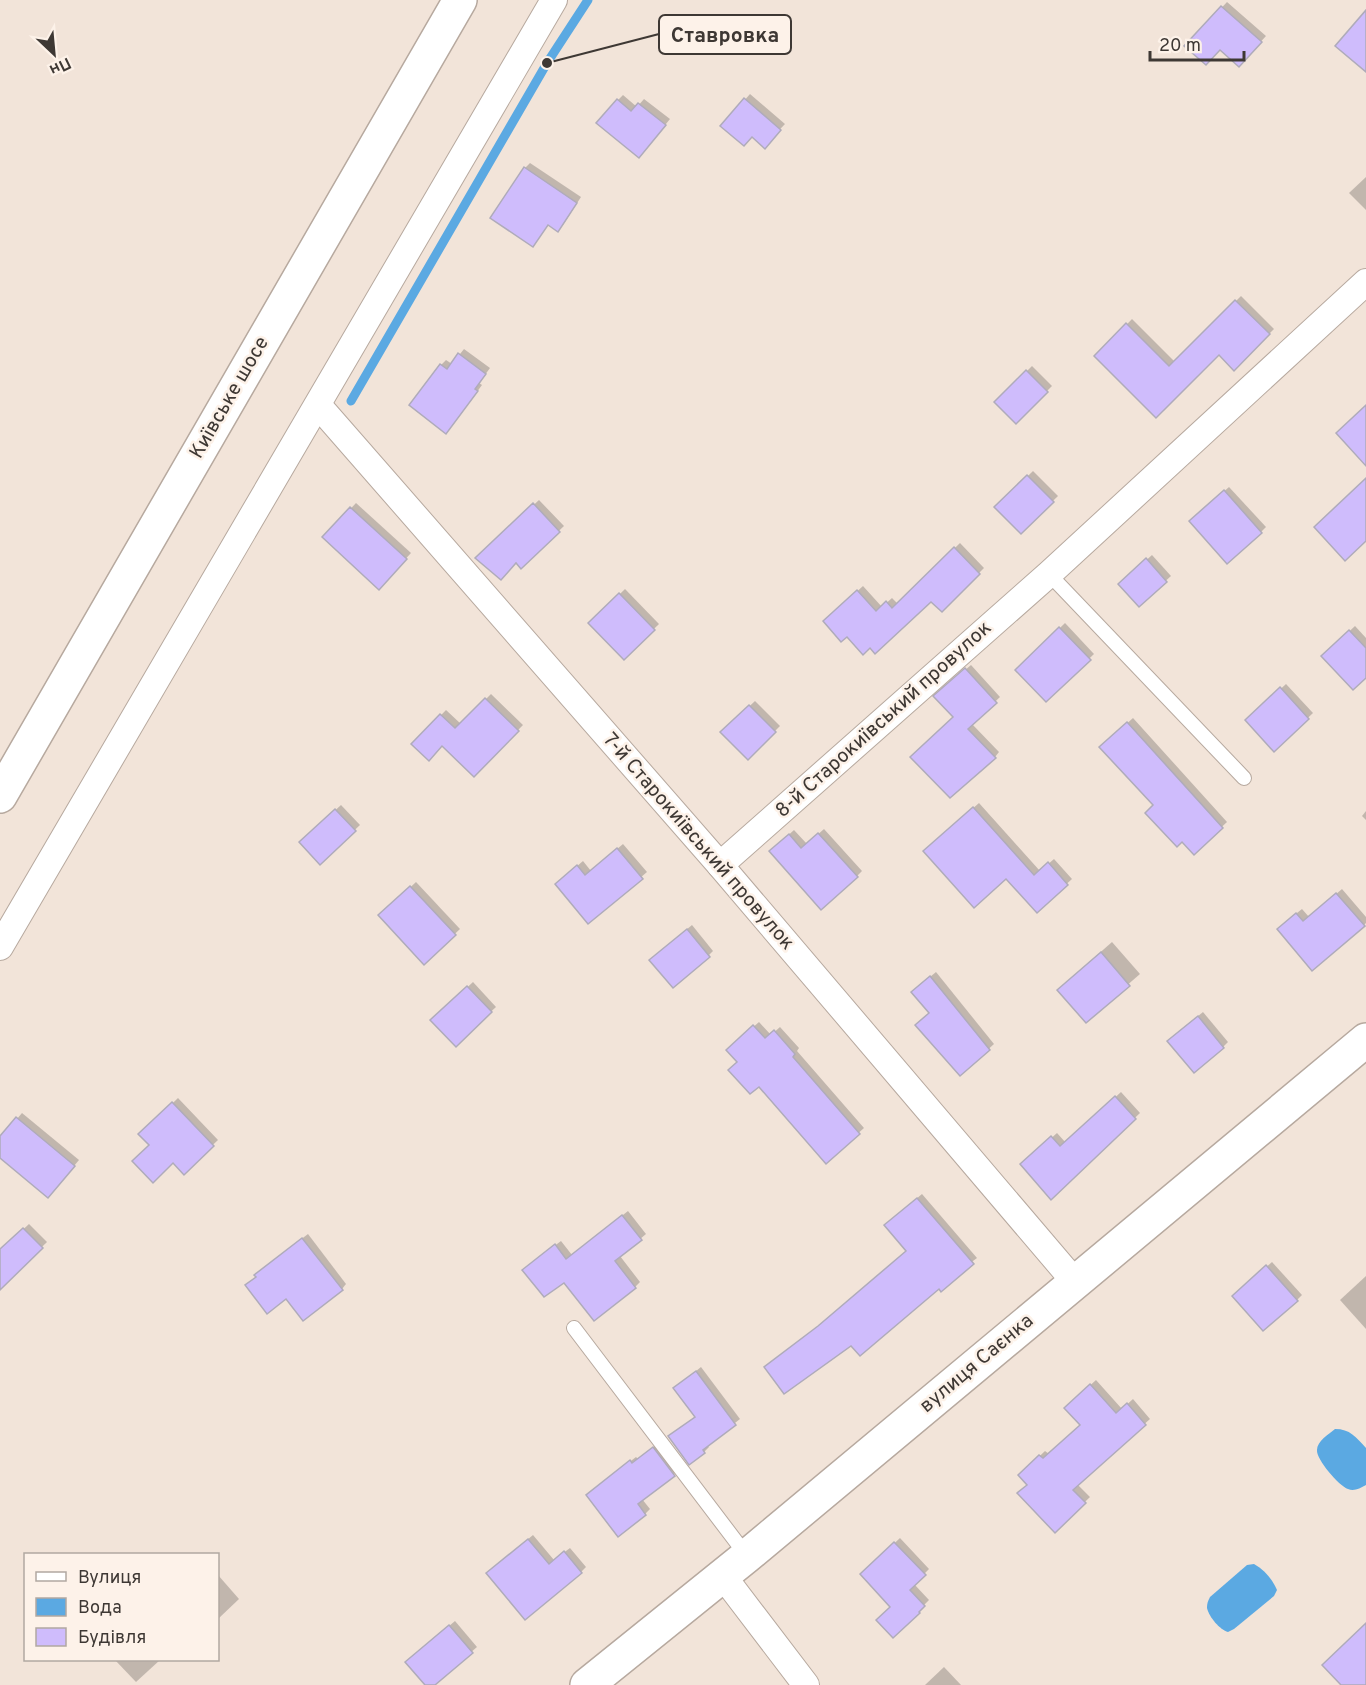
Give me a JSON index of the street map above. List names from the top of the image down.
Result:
{
  "streets": {
    "street": [
      "Київське шосе",
      "8-й Старокиївський провулок",
      "7-й Старокиївський провулок",
      "вулиця Саєнка"
    ]
  },
  "crossings": [
    ["8-й Старокиївський провулок", "7-й Старокиївський провулок"],
    ["7-й Старокиївський провулок", "вулиця Саєнка"]
  ],
  "places": ["Ставровка"],
  "legend": ["Вулиця", "Вода", "Будівля"],
  "scale_bar": "20 m",
  "north": "bottom right"
}
